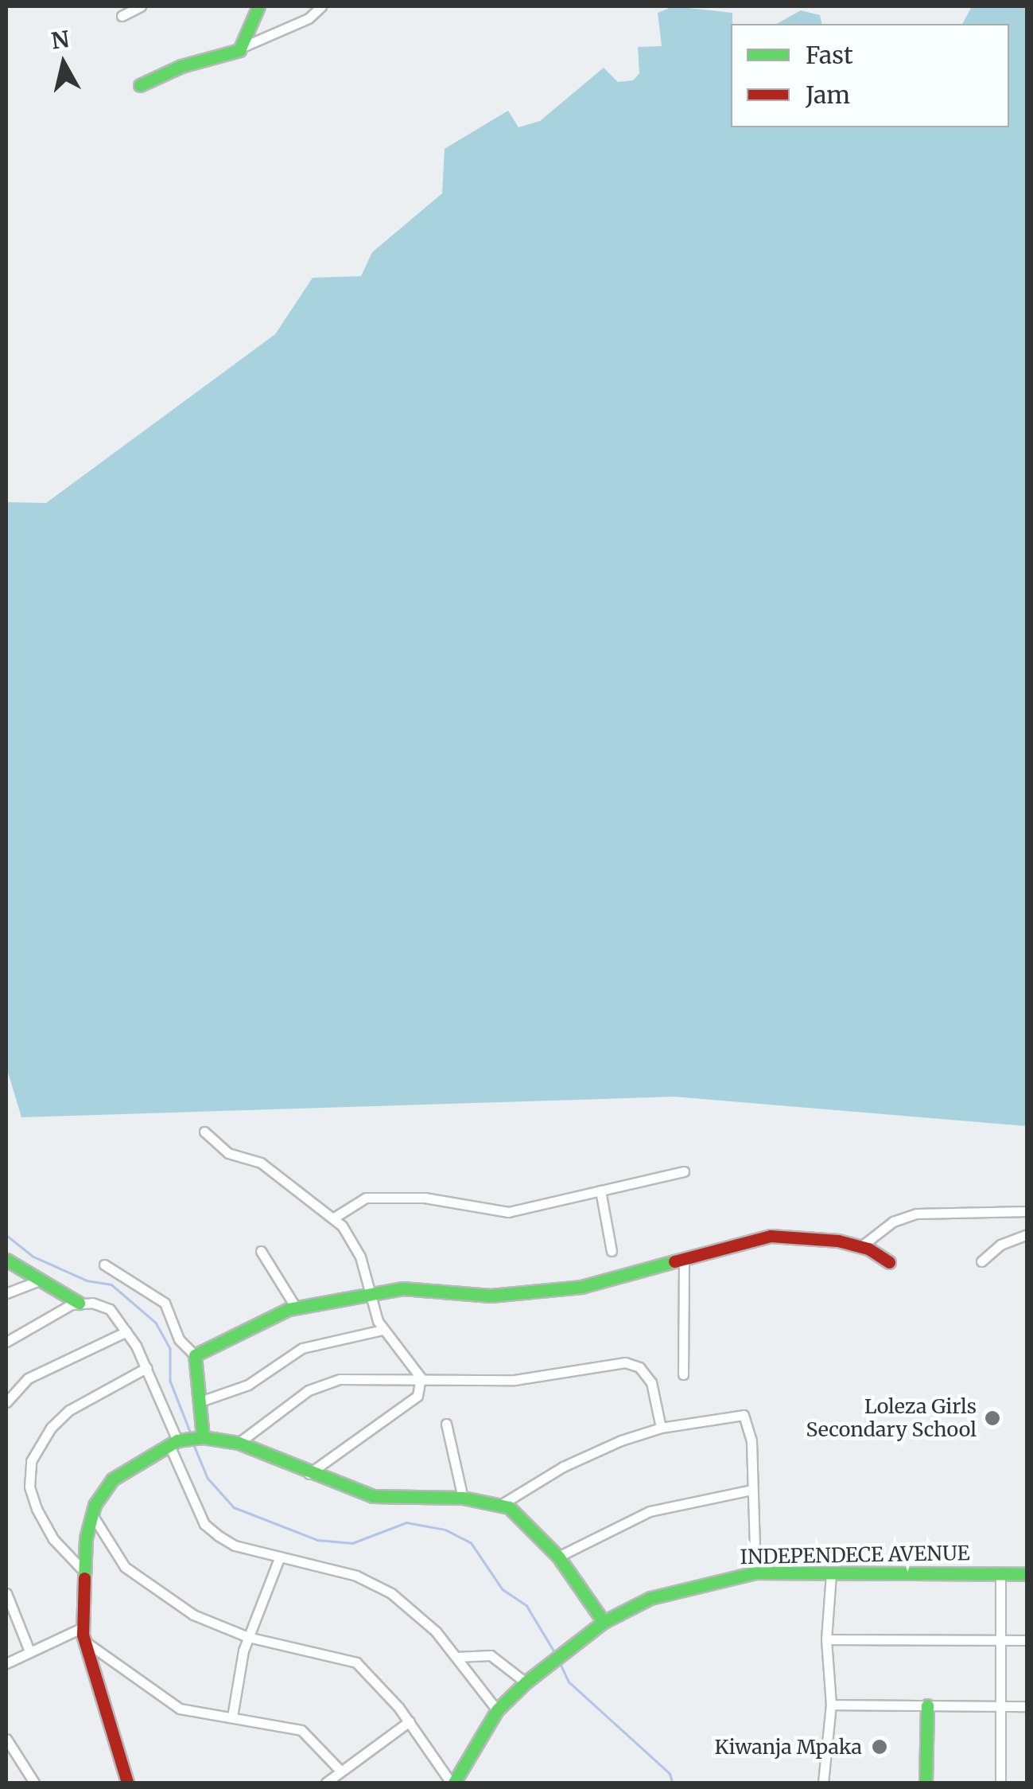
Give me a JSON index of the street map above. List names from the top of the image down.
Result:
{
  "streets": {
    "street": ["INDEPENDECE AVENUE"]
  },
  "places": ["Loleza Girls Secondary School", "Kiwanja Mpaka"],
  "legend": ["Fast", "Jam"],
  "north": "top"
}
